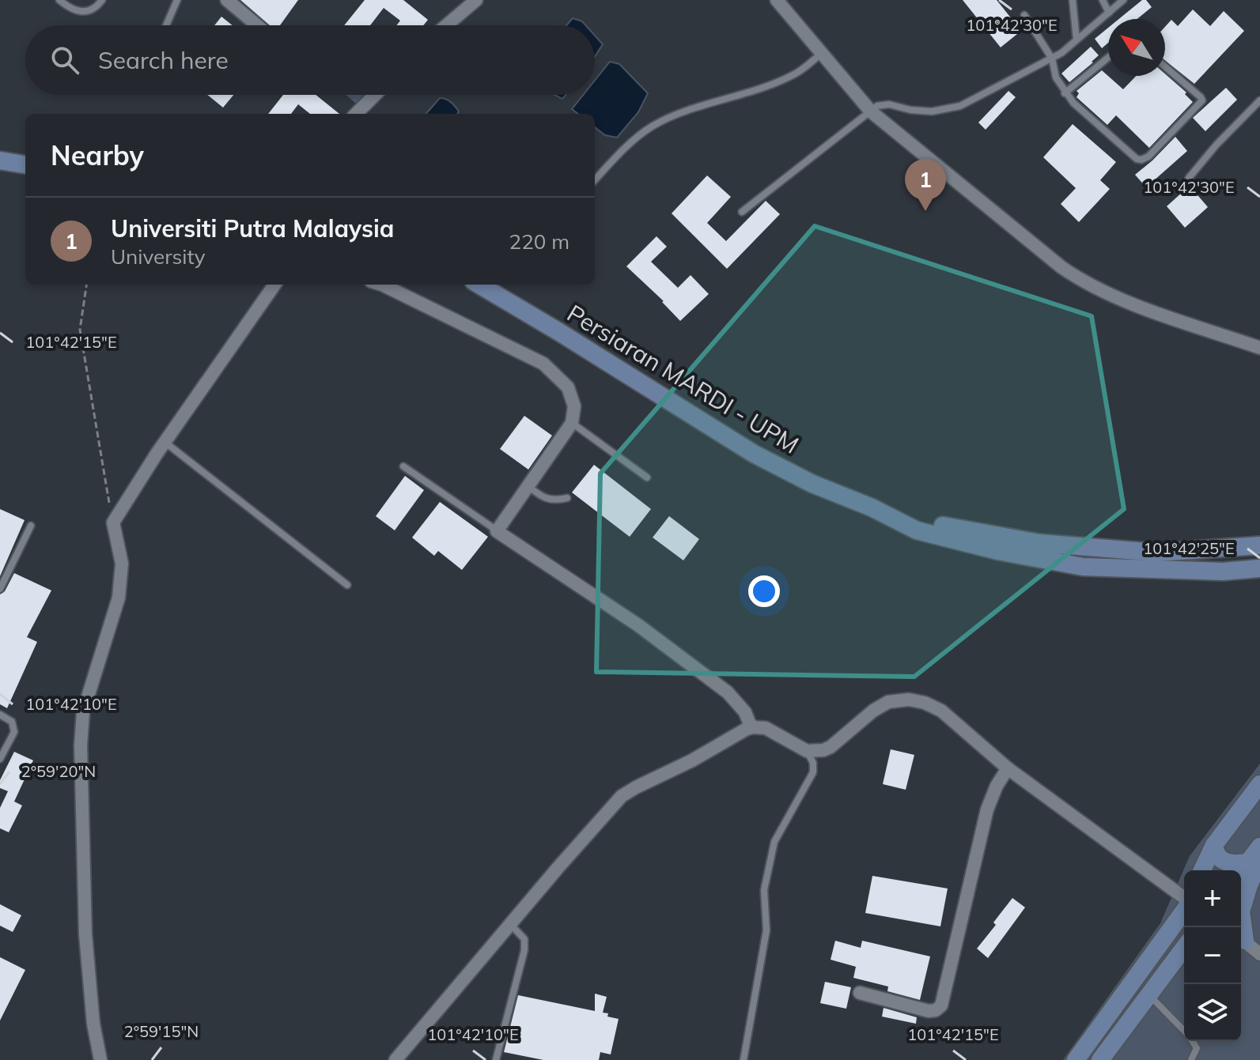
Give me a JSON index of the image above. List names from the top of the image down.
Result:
{
  "streets": {
    "street": ["Persiaran MARDI - UPM"]
  },
  "north": "top left",
  "page": {
    "search": "Search here",
    "heading": "Nearby",
    "pins": "1",
    "list": [
      {
        "mark": "1",
        "name": "Universiti Putra Malaysia",
        "note": "University",
        "value": "220 m"
      }
    ],
    "map_buttons": ["+", "−"]
  },
  "coordinates": [
    "101°42'30\"E",
    "101°42'15\"E",
    "101°42'25\"E",
    "101°42'10\"E",
    "2°59'20\"N",
    "2°59'15\"N"
  ]
}
